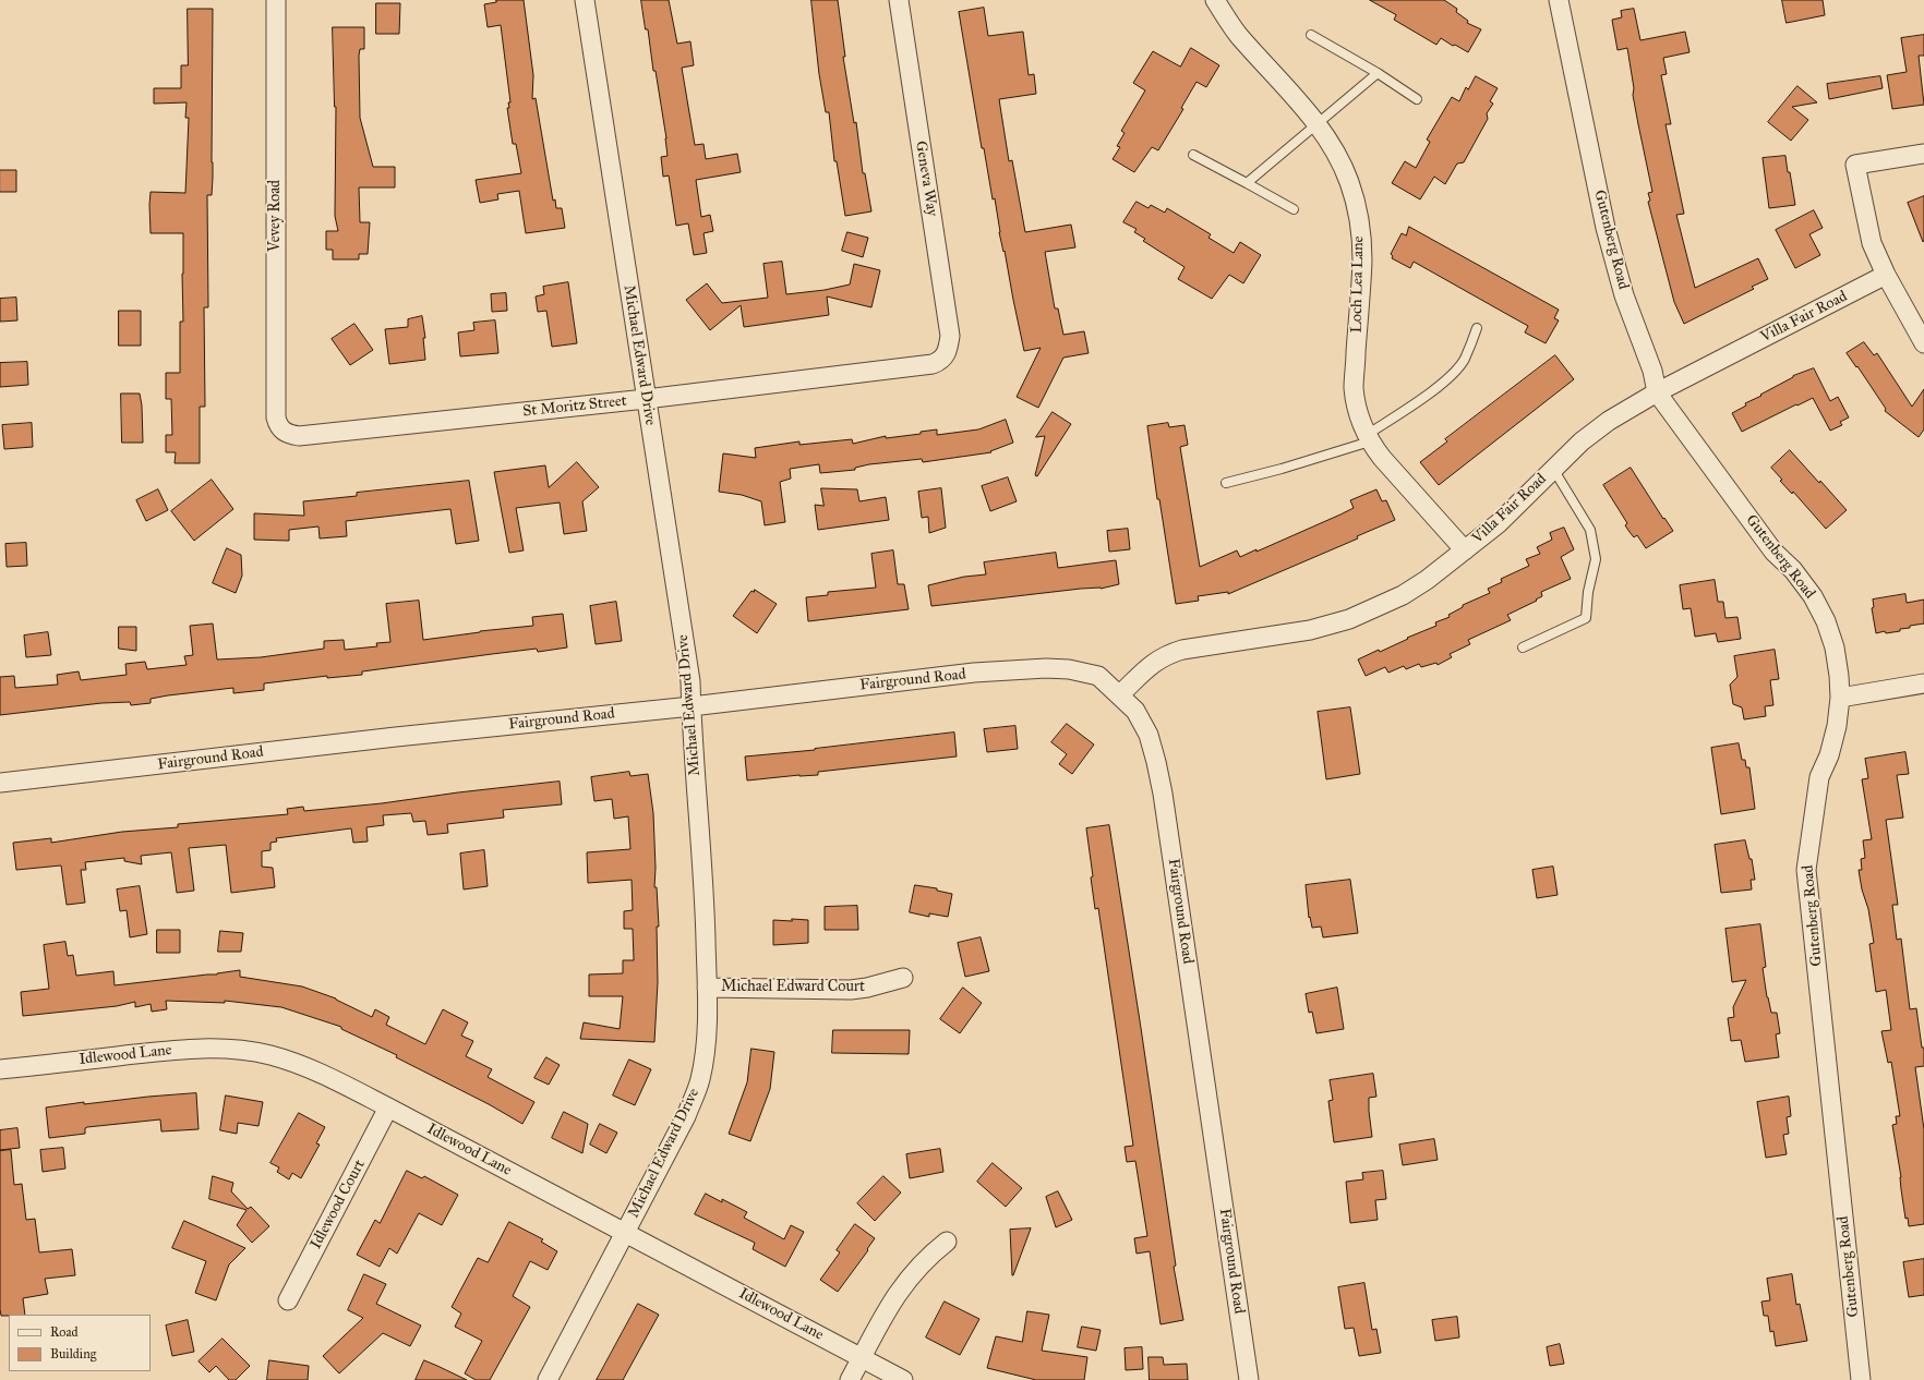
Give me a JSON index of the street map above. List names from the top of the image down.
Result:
{
  "streets": {
    "street": [
      "Geneva Way",
      "Vevey Road",
      "Gutenberg Road",
      "Loch Lea Lane",
      "Villa Fair Road",
      "Michael Edward Drive",
      "St Moritz Street",
      "Fairground Road",
      "Michael Edward Court",
      "Idlewood Lane",
      "Idlewood Court"
    ]
  },
  "crossings": [
    ["Geneva Way", "St Moritz Street"],
    ["Vevey Road", "St Moritz Street"],
    ["Gutenberg Road", "Villa Fair Road"],
    ["Loch Lea Lane", "Villa Fair Road"],
    ["Villa Fair Road", "Fairground Road"],
    ["Michael Edward Drive", "St Moritz Street"],
    ["Michael Edward Drive", "Fairground Road"],
    ["Michael Edward Drive", "Michael Edward Court"],
    ["Michael Edward Drive", "Idlewood Lane"],
    ["Idlewood Lane", "Idlewood Court"]
  ],
  "legend": ["Road", "Building"]
}
